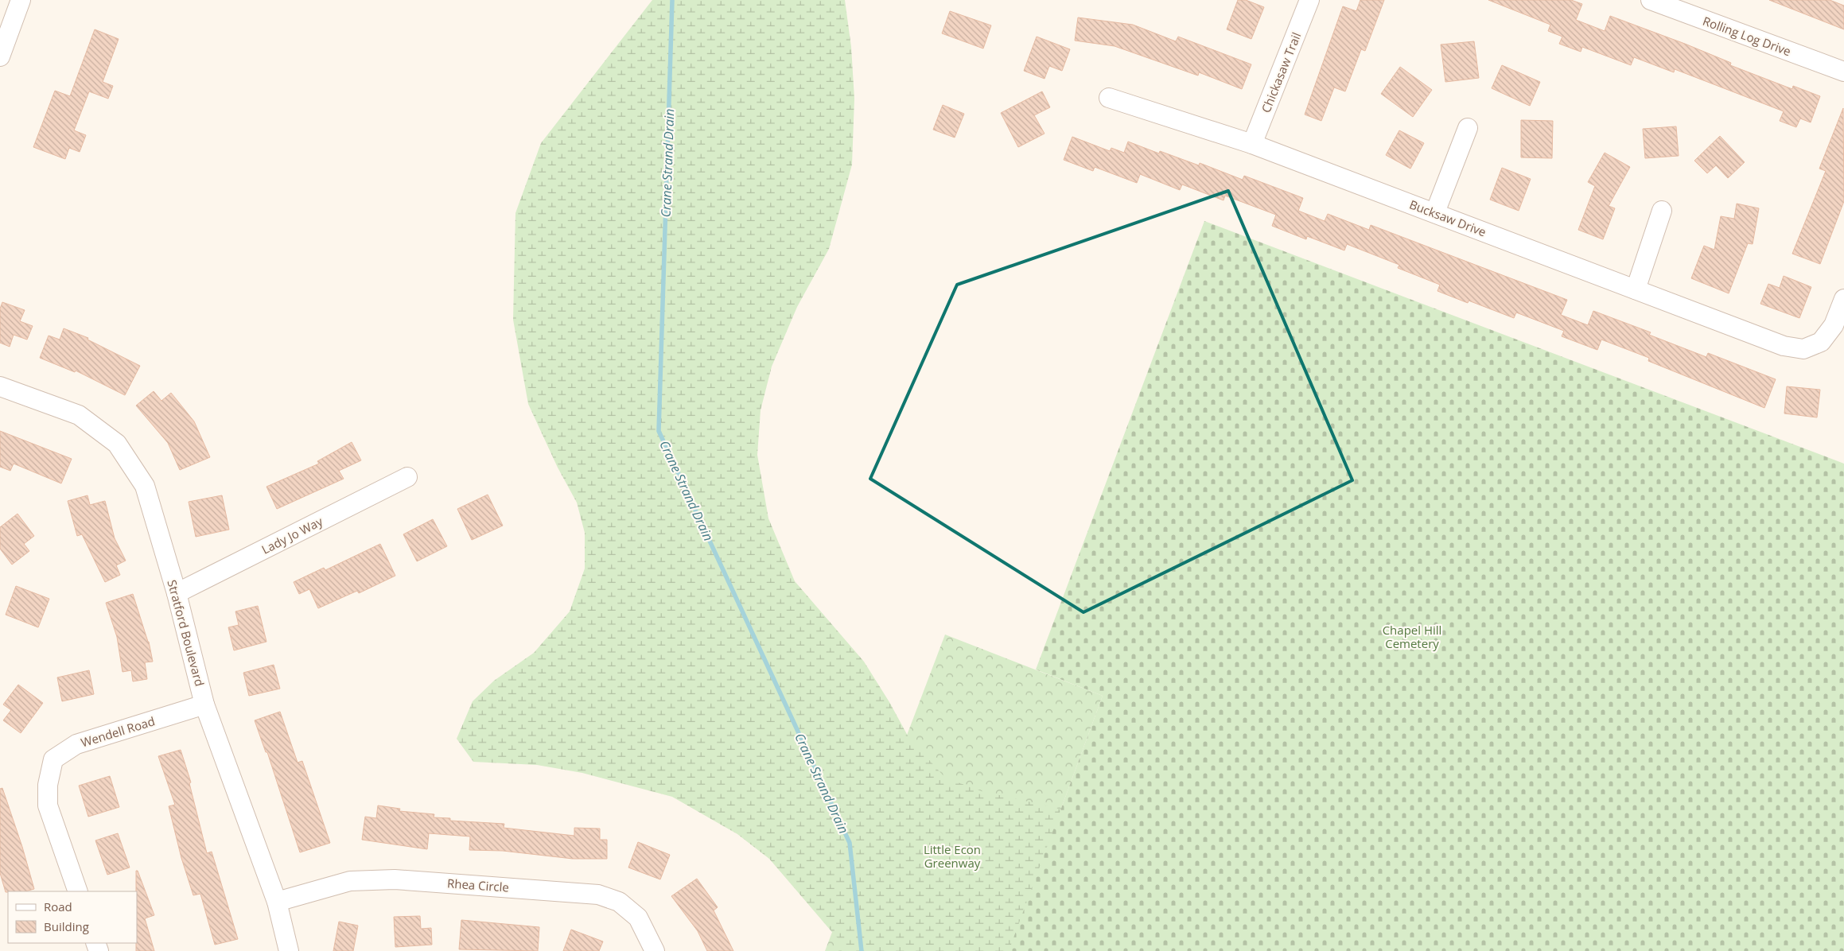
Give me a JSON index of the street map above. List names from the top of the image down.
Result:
{
  "streets": {
    "street": [
      "Rolling Log Drive",
      "Chickasaw Trail",
      "Bucksaw Drive",
      "Lady Jo Way",
      "Stratford Boulevard",
      "Wendell Road",
      "Rhea Circle"
    ]
  },
  "crossings": [
    ["Chickasaw Trail", "Bucksaw Drive"],
    ["Lady Jo Way", "Stratford Boulevard"],
    ["Stratford Boulevard", "Wendell Road"],
    ["Stratford Boulevard", "Rhea Circle"]
  ],
  "water": ["Crane Strand Drain"],
  "parks": ["Chapel Hill Cemetery", "Little Econ Greenway"],
  "legend": ["Road", "Building"]
}
